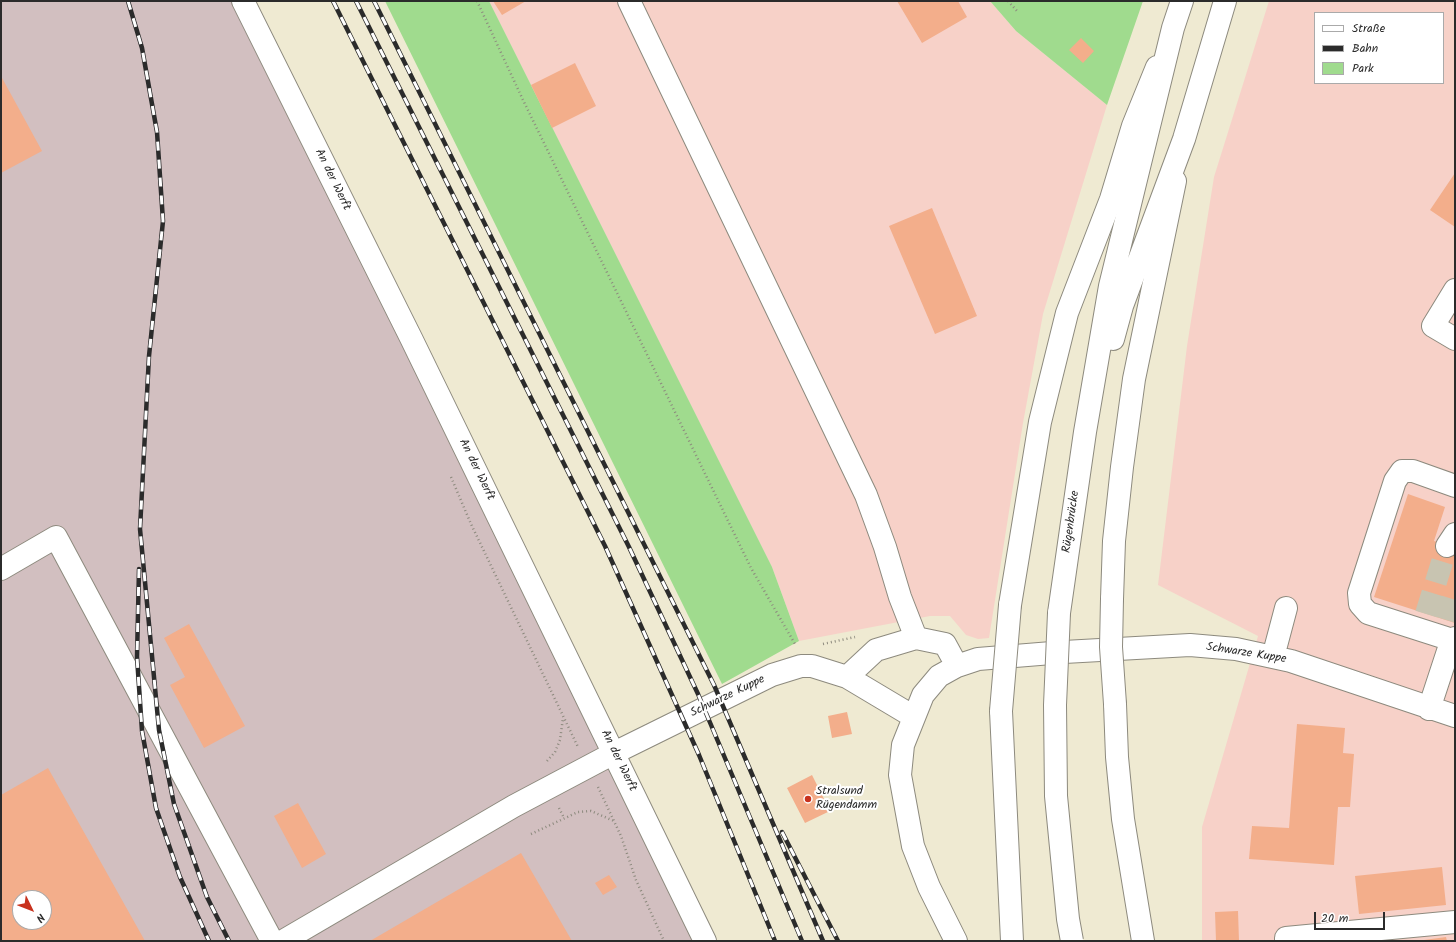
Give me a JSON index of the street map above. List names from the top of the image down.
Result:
{
  "streets": {
    "main road": ["An der Werft", "Rügenbrücke", "Schwarze Kuppe"]
  },
  "crossings": [
    ["An der Werft", "Schwarze Kuppe"]
  ],
  "places": ["Stralsund Rügendamm"],
  "legend": ["Straße", "Bahn", "Park"],
  "scale_bar": "20 m",
  "north": "bottom right"
}
